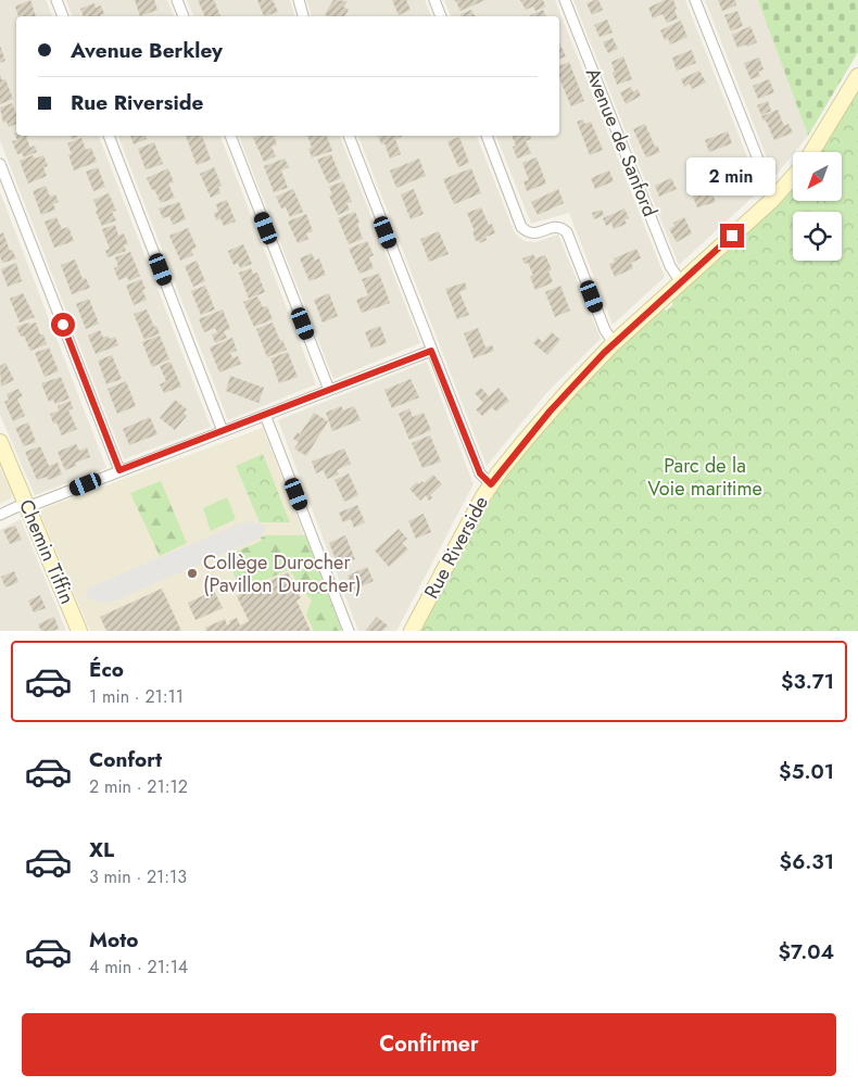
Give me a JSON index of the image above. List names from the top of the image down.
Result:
{
  "streets": {
    "street": ["Avenue de Sanford", "Rue Riverside", "Chemin Tiffin"]
  },
  "crossings": [
    ["Avenue de Sanford", "Rue Riverside"]
  ],
  "parks": ["Parc de la Voie maritime"],
  "places": ["Collège Durocher (Pavillon Durocher)"],
  "north": "bottom left",
  "page": {
    "banner": ["Avenue Berkley", "Rue Riverside"],
    "bubble": "2 min",
    "list": [
      {
        "name": "Éco",
        "note": "1 min · 21:11",
        "value": "$3.71"
      },
      {
        "name": "Confort",
        "note": "2 min · 21:12",
        "value": "$5.01"
      },
      {
        "name": "XL",
        "note": "3 min · 21:13",
        "value": "$6.31"
      },
      {
        "name": "Moto",
        "note": "4 min · 21:14",
        "value": "$7.04"
      }
    ],
    "buttons": "Confirmer"
  }
}
